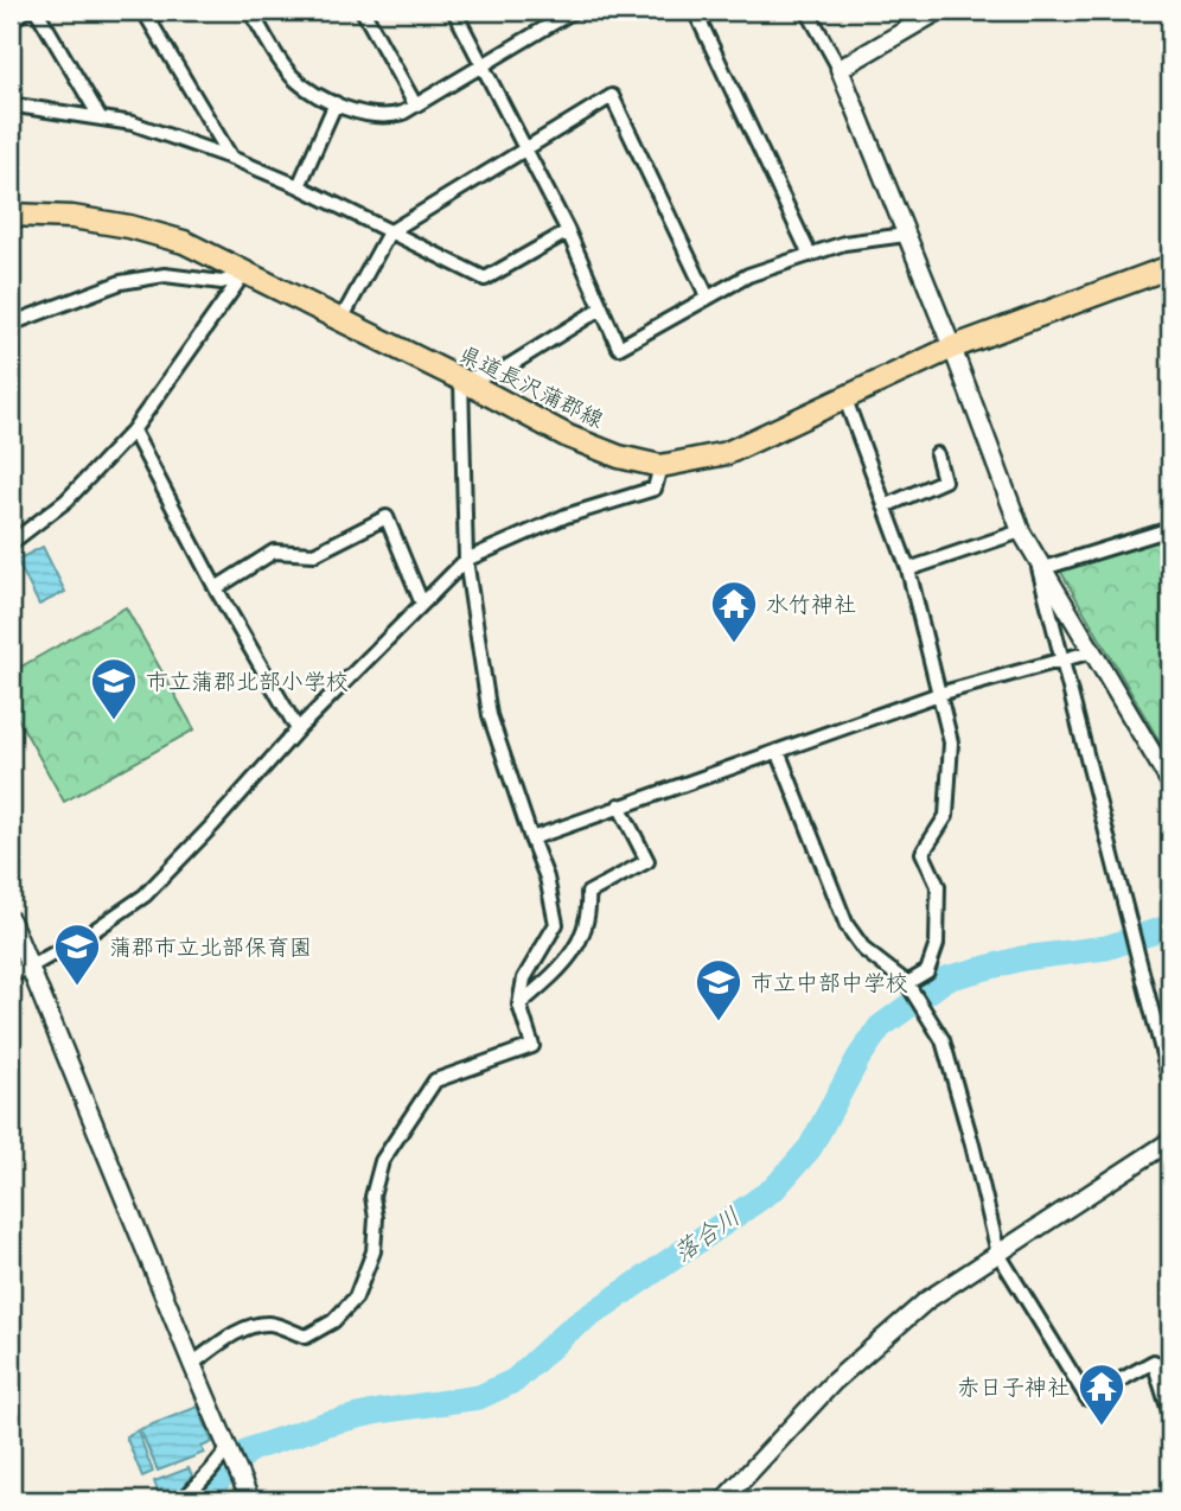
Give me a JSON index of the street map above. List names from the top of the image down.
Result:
{
  "streets": {
    "main road": ["県道長沢蒲郡線"]
  },
  "water": ["落合川"],
  "places": {
    "temple": ["水竹神社", "赤日子神社"],
    "school or university": ["市立蒲郡北部小学校", "蒲郡市立北部保育園", "市立中部中学校"]
  }
}
